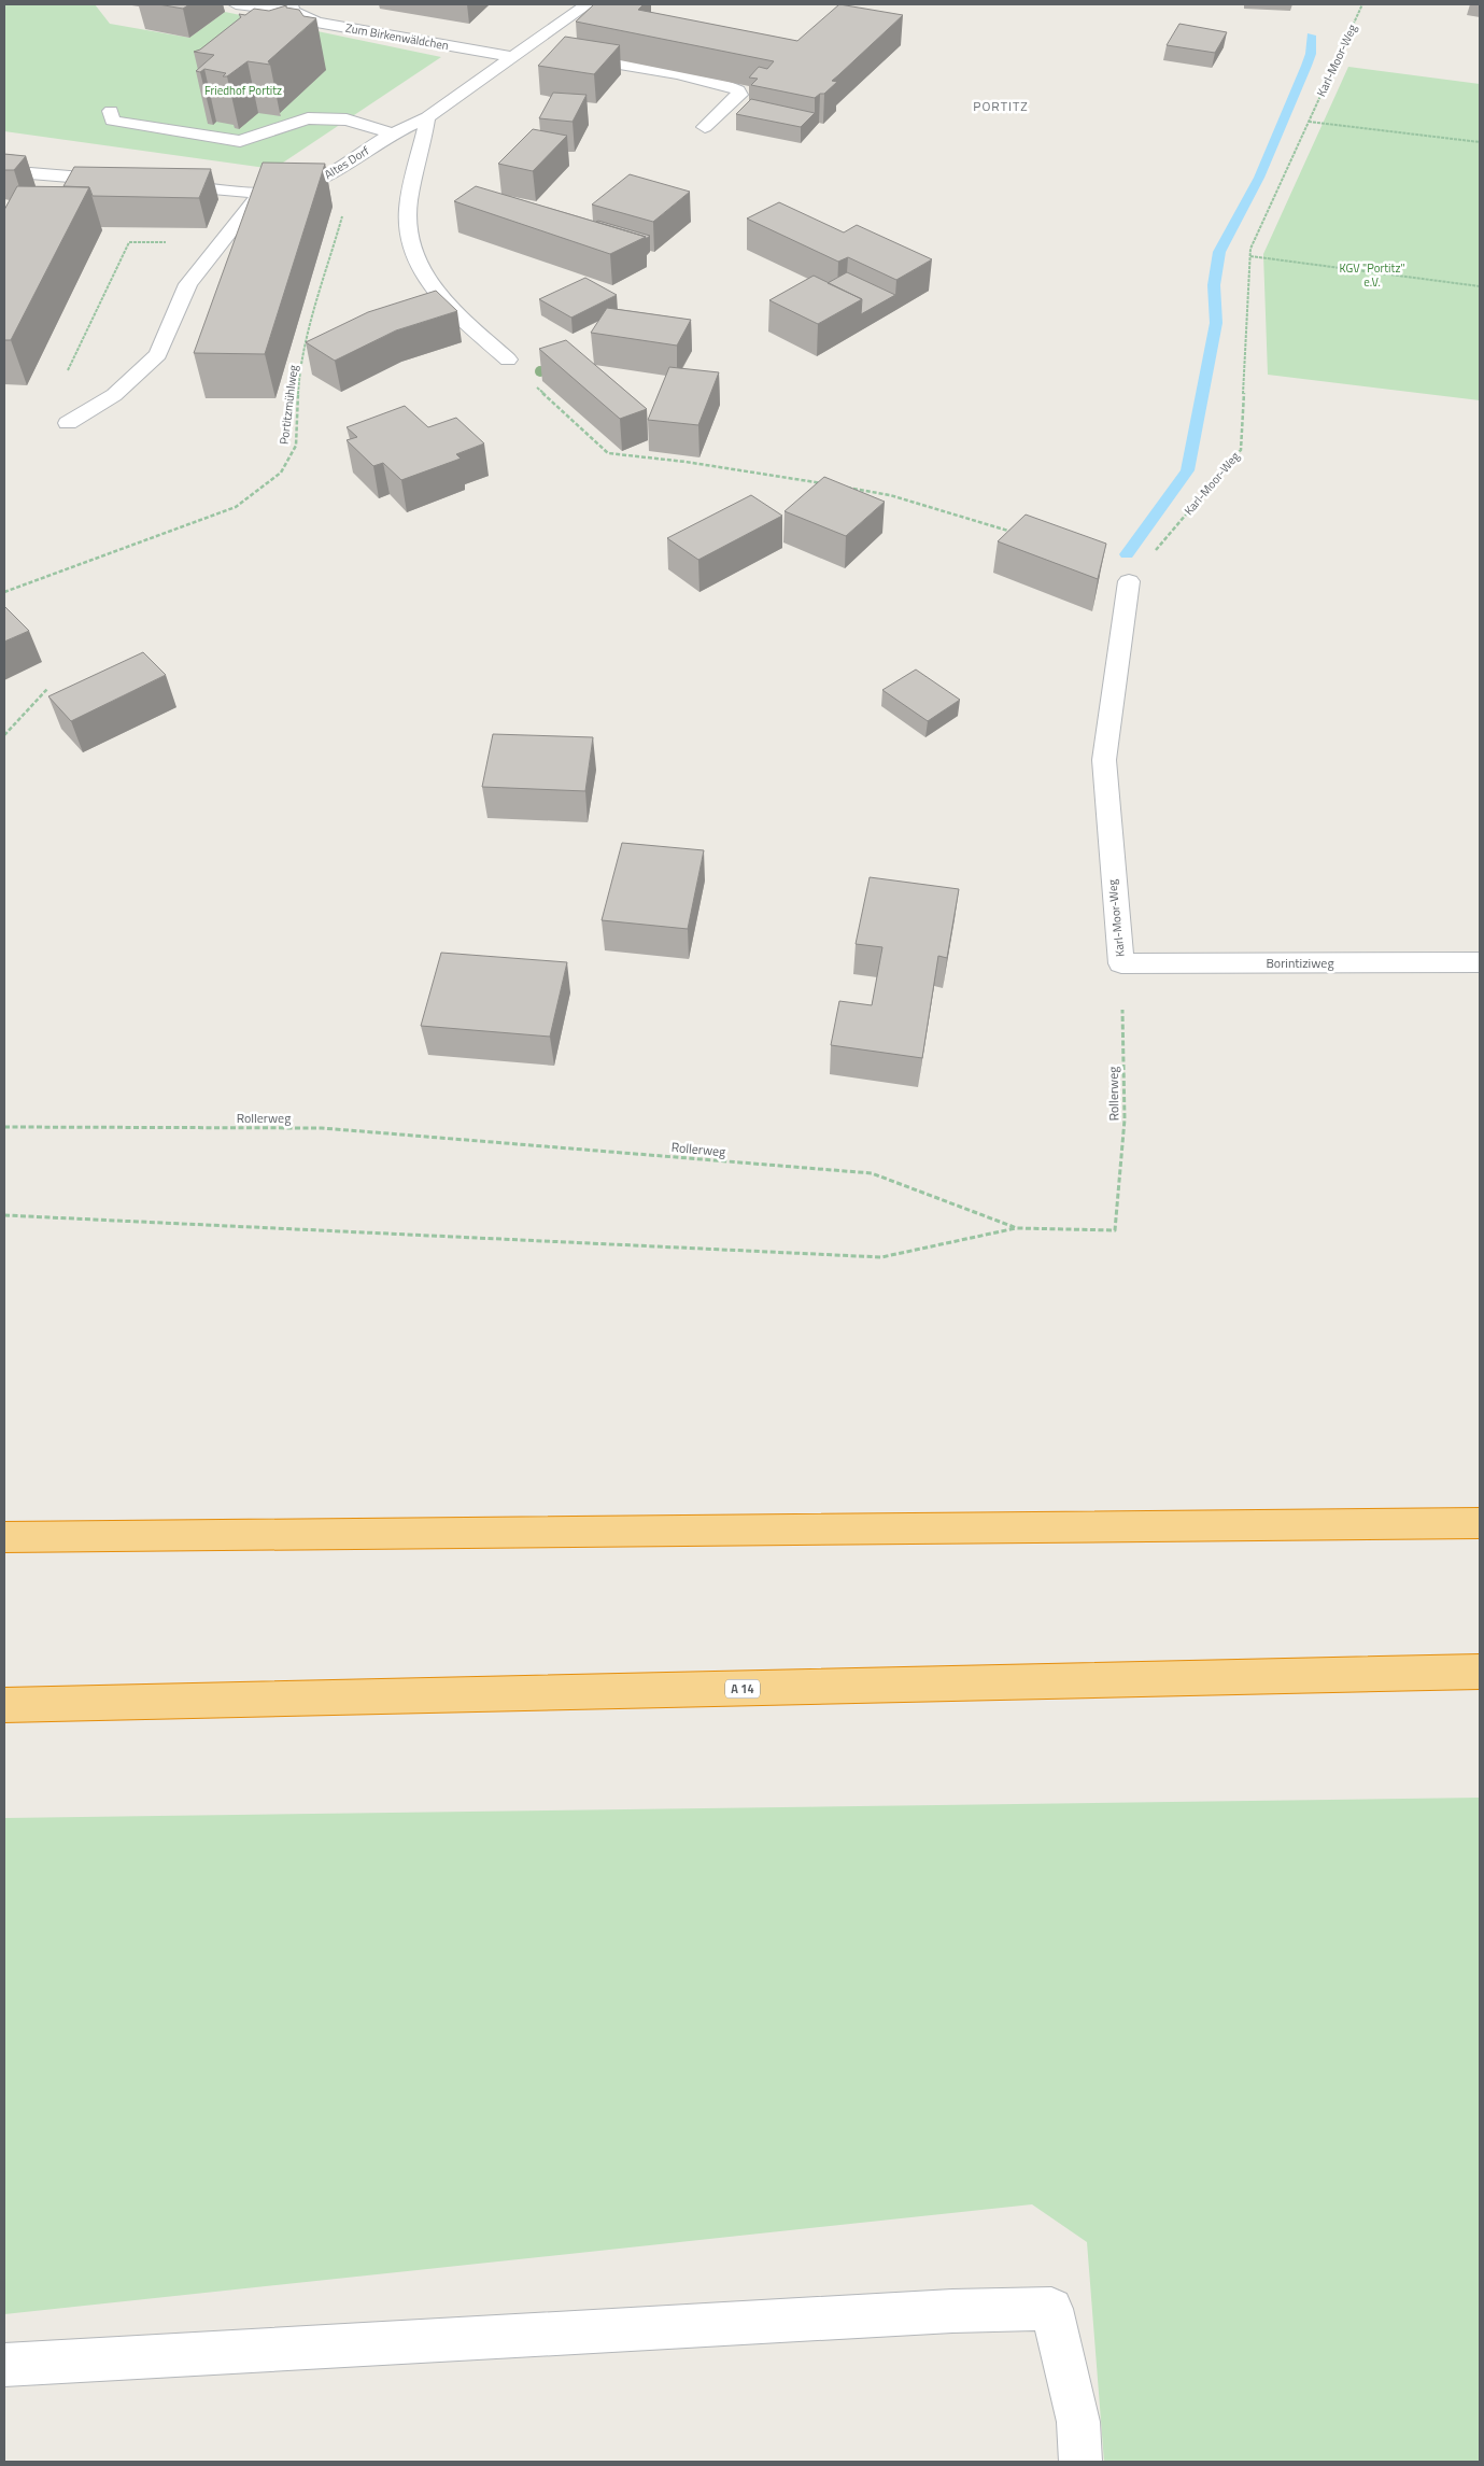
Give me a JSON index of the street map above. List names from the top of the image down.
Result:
{
  "streets": {
    "highway": ["A 14"],
    "street": [
      "Zum Birkenwäldchen",
      "Karl-Moor-Weg",
      "Altes Dorf",
      "Borintiziweg"
    ],
    "path": ["Portitzmühlweg", "Rollerweg"]
  },
  "crossings": [
    ["Zum Birkenwäldchen", "Altes Dorf"],
    ["Karl-Moor-Weg", "Borintiziweg"],
    ["Karl-Moor-Weg", "Rollerweg"],
    ["Altes Dorf", "Portitzmühlweg"],
    ["Borintiziweg", "Rollerweg"]
  ],
  "districts": ["PORTITZ"],
  "parks": ["Friedhof Portitz", "KGV \"Portitz\" e.V."]
}
